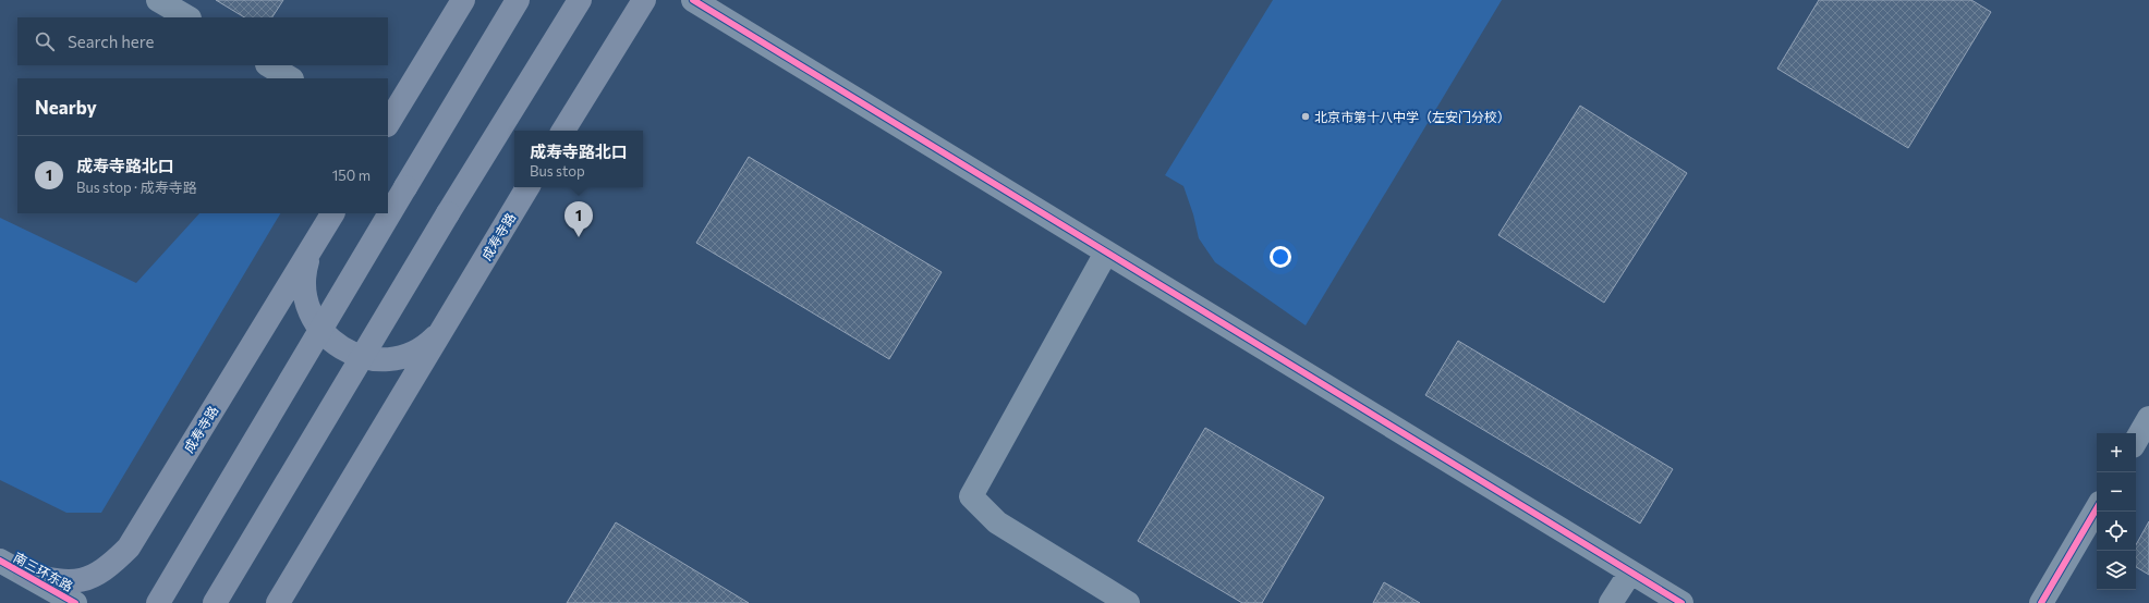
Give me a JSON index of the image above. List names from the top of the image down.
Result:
{
  "streets": {
    "main road": ["成寿寺路"],
    "street": ["南三环东路"]
  },
  "crossings": [
    ["成寿寺路", "南三环东路"]
  ],
  "places": ["北京市第十八中学（左安门分校）"],
  "page": {
    "search": "Search here",
    "heading": "Nearby",
    "popup": ["成寿寺路北口", "Bus stop"],
    "list": [
      {
        "mark": "1",
        "name": "成寿寺路北口",
        "note": "Bus stop · 成寿寺路",
        "value": "150 m"
      }
    ],
    "pins": "1",
    "map_buttons": ["+", "−"]
  }
}
